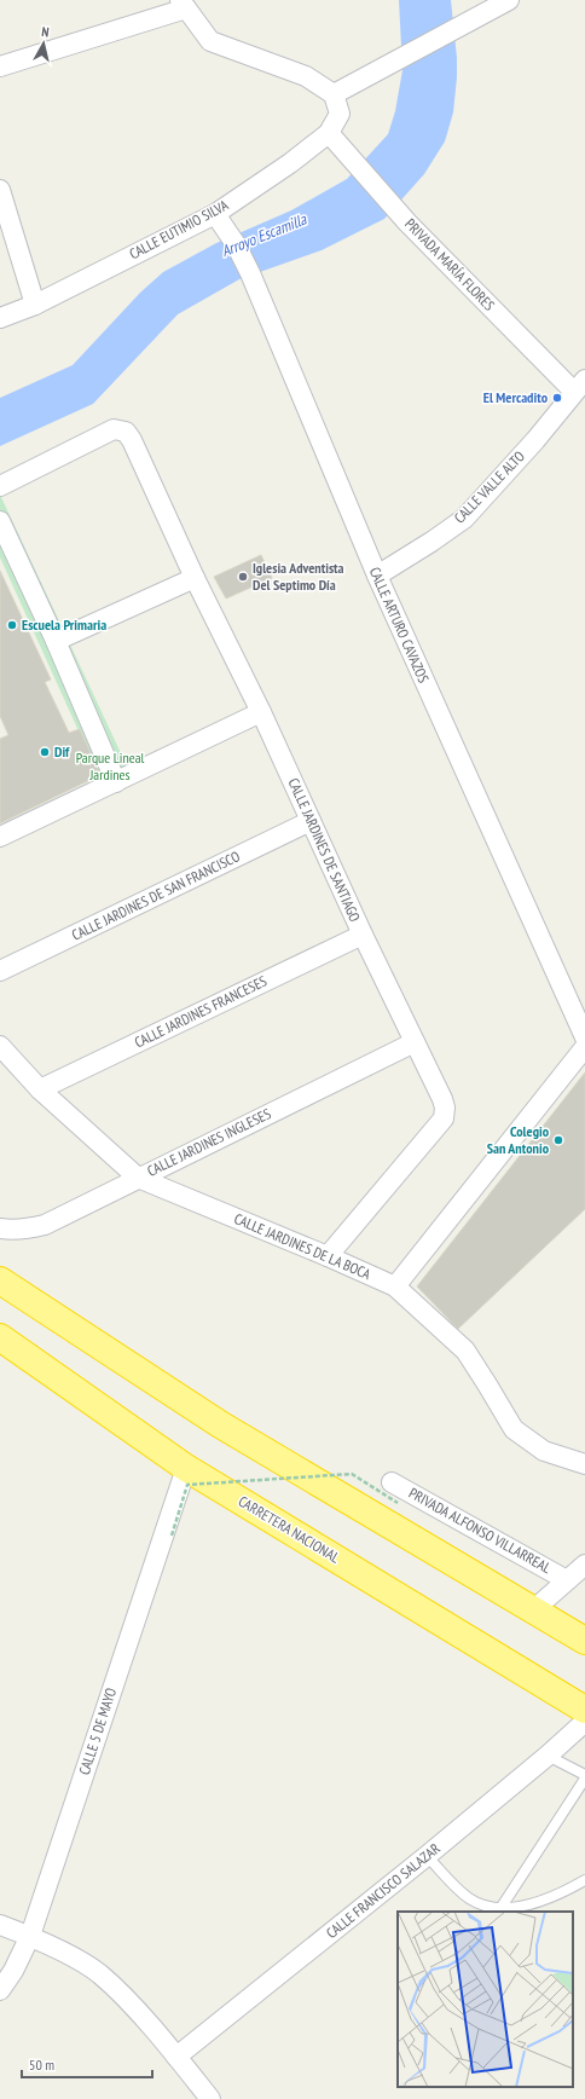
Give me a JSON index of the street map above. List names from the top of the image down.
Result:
{
  "streets": {
    "highway": ["CARRETERA NACIONAL"],
    "street": [
      "CALLE EUTIMIO SILVA",
      "PRIVADA MARÍA FLORES",
      "CALLE VALLE ALTO",
      "CALLE ARTURO CAVAZOS",
      "CALLE JARDINES DE SANTIAGO",
      "CALLE JARDINES DE SAN FRANCISCO",
      "CALLE JARDINES FRANCESES",
      "CALLE JARDINES INGLESES",
      "CALLE JARDINES DE LA BOCA",
      "PRIVADA ALFONSO VILLARREAL",
      "CALLE 5 DE MAYO",
      "CALLE FRANCISCO SALAZAR"
    ]
  },
  "crossings": [
    ["CALLE EUTIMIO SILVA", "PRIVADA MARÍA FLORES"],
    ["CALLE EUTIMIO SILVA", "CALLE ARTURO CAVAZOS"],
    ["PRIVADA MARÍA FLORES", "CALLE VALLE ALTO"],
    ["CALLE VALLE ALTO", "CALLE ARTURO CAVAZOS"],
    ["CALLE JARDINES DE SANTIAGO", "CALLE JARDINES DE SAN FRANCISCO"],
    ["CALLE JARDINES DE SANTIAGO", "CALLE JARDINES FRANCESES"],
    ["CALLE JARDINES DE SANTIAGO", "CALLE JARDINES INGLESES"],
    ["CALLE JARDINES DE SANTIAGO", "CALLE JARDINES DE LA BOCA"],
    ["CALLE JARDINES FRANCESES", "CALLE JARDINES DE LA BOCA"],
    ["CALLE JARDINES INGLESES", "CALLE JARDINES DE LA BOCA"],
    ["CARRETERA NACIONAL", "CALLE 5 DE MAYO"]
  ],
  "water": ["Arroyo Escamilla"],
  "parks": ["Parque Lineal Jardines"],
  "places": [
    "El Mercadito",
    "Iglesia Adventista Del Septimo Día",
    "Escuela Primaria",
    "Dif",
    "Colegio San Antonio"
  ],
  "scale_bar": "50 m",
  "north": "top"
}
